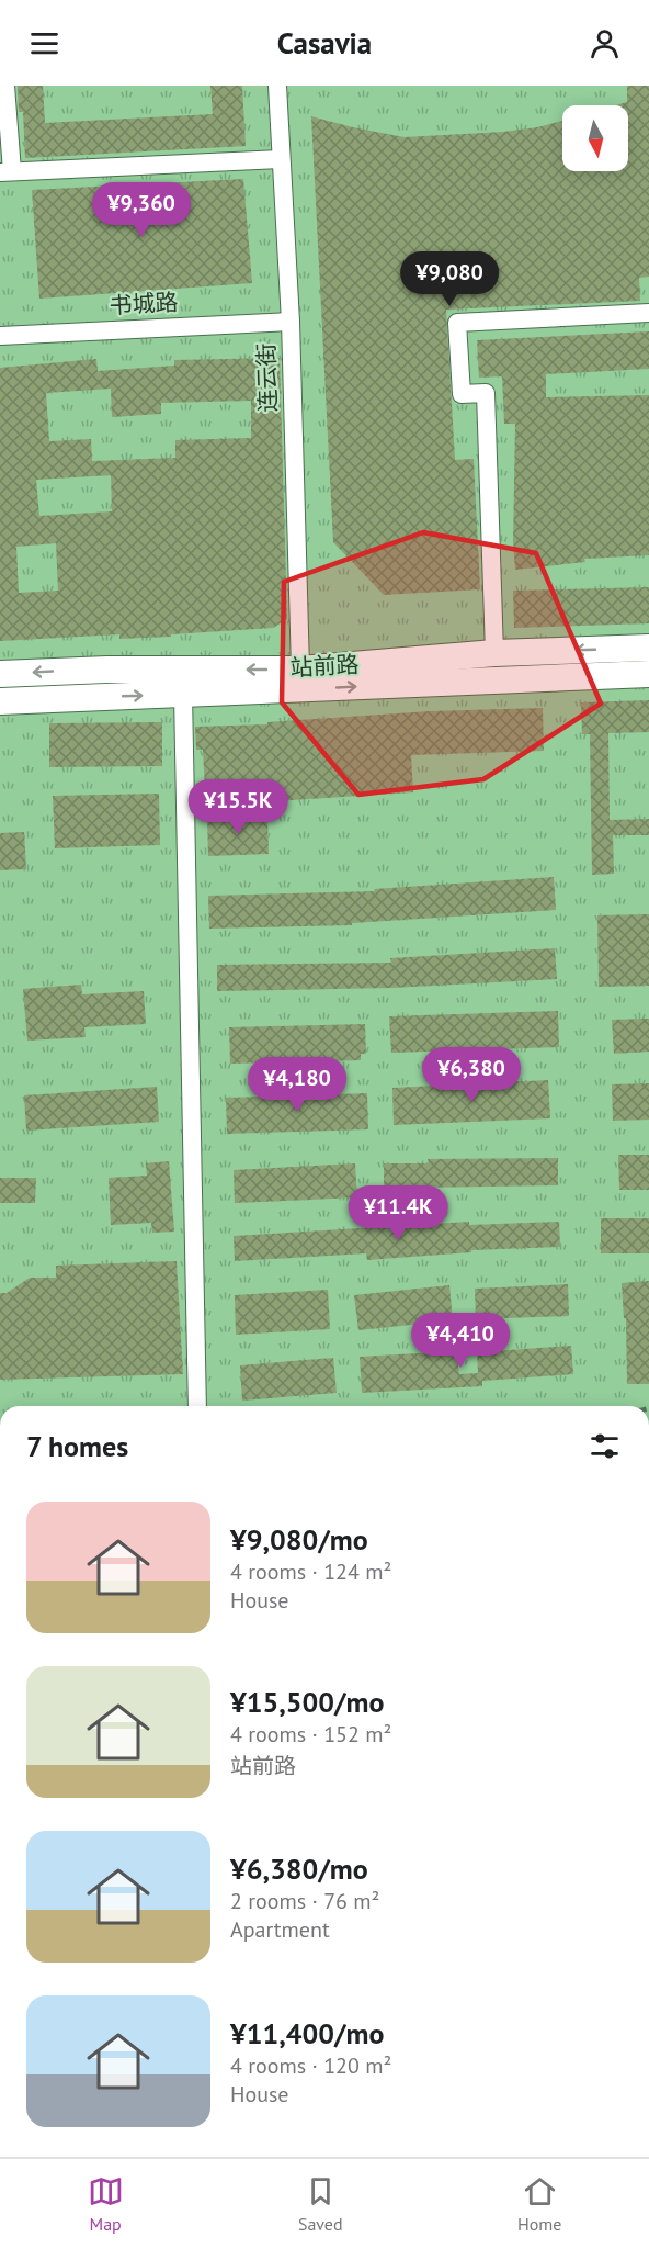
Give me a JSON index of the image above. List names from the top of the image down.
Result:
{
  "streets": {
    "main road": ["站前路"],
    "street": ["书城路", "连云街"]
  },
  "crossings": [
    ["书城路", "连云街"],
    ["连云街", "站前路"]
  ],
  "north": "bottom",
  "page": {
    "header": "Casavia",
    "price": [
      "¥9,360",
      "¥9,080",
      "¥15.5K",
      "¥6,380",
      "¥4,180",
      "¥11.4K",
      "¥4,410"
    ],
    "heading": "7 homes",
    "list": [
      {
        "name": "¥9,080/mo",
        "note": "4 rooms · 124 m² · House"
      },
      {
        "name": "¥15,500/mo",
        "note": "4 rooms · 152 m² · 站前路"
      },
      {
        "name": "¥6,380/mo",
        "note": "2 rooms · 76 m² · Apartment"
      },
      {
        "name": "¥11,400/mo",
        "note": "4 rooms · 120 m² · House"
      }
    ],
    "tabs": ["Map", "Saved", "Home"]
  }
}
